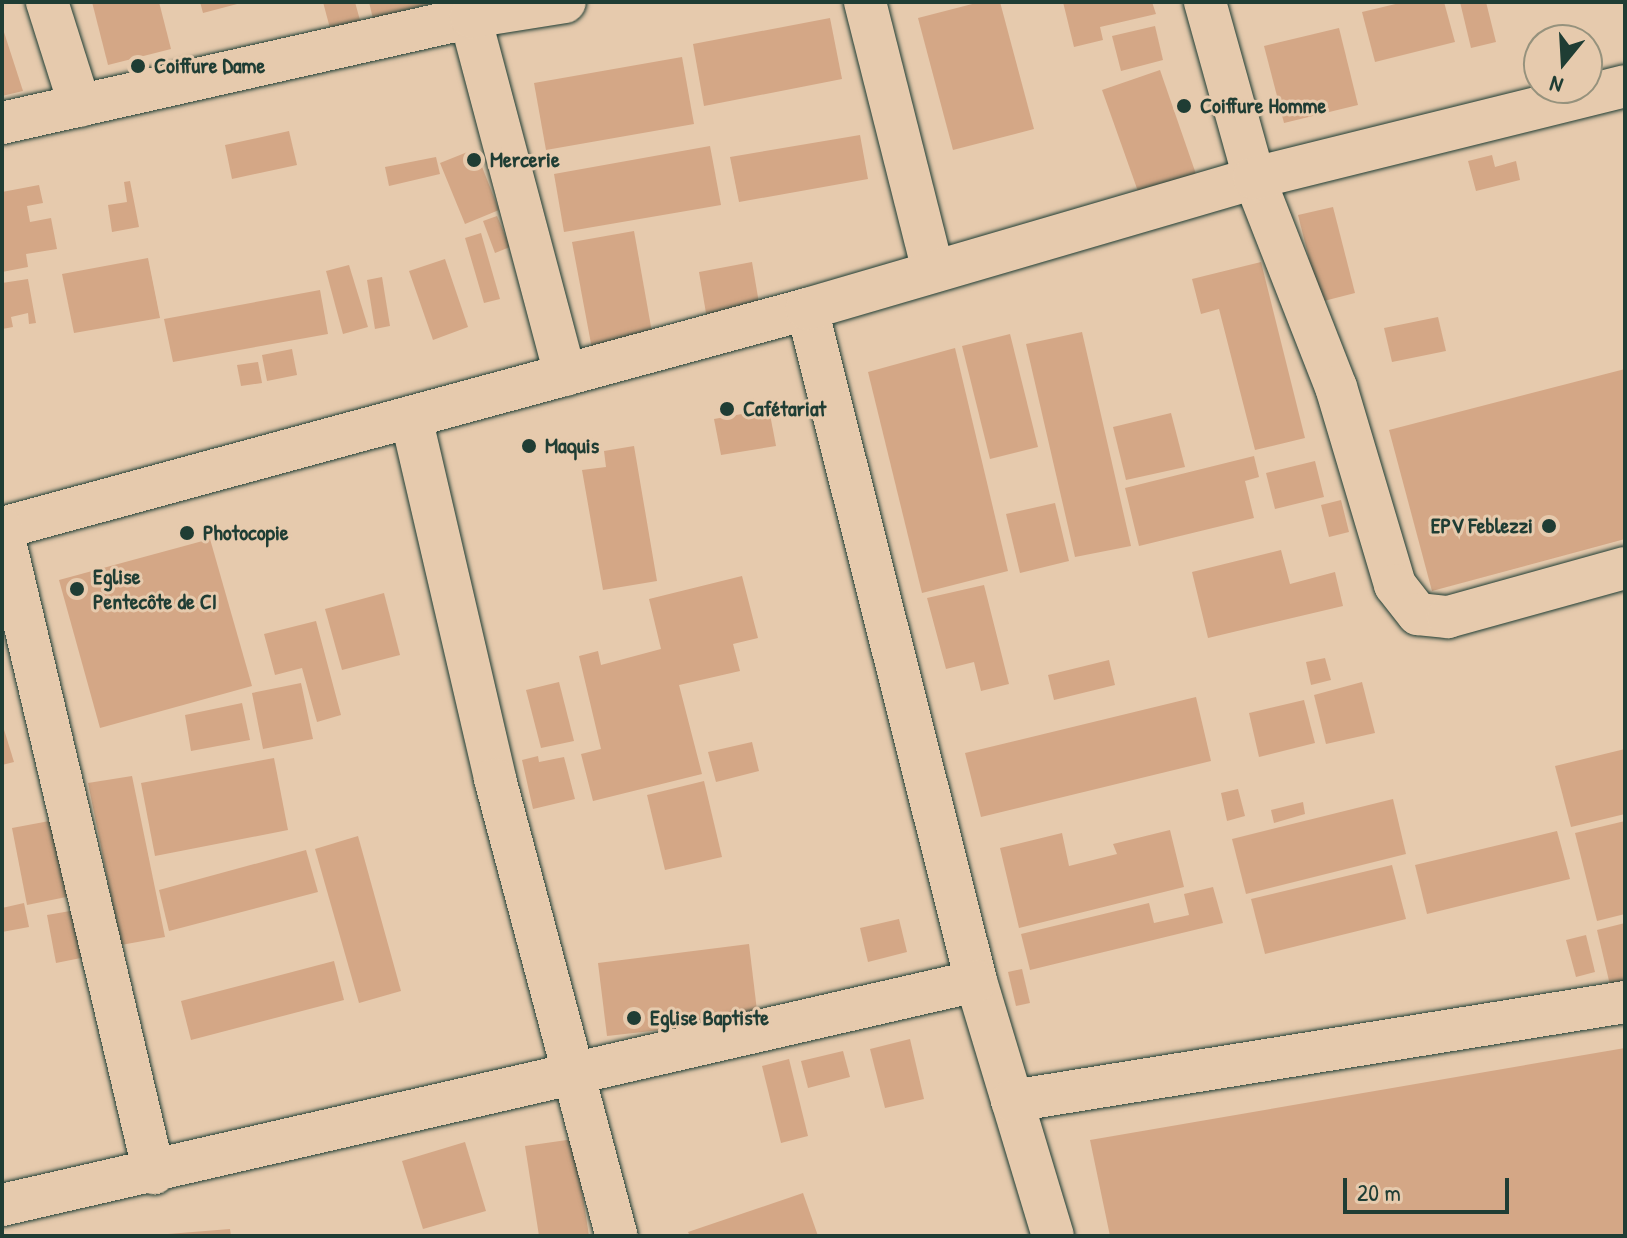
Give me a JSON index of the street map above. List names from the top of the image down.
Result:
{
  "places": [
    "Coiffure Dame",
    "Coiffure Homme",
    "Mercerie",
    "Cafétariat",
    "Maquis",
    "EPV Feblezzi",
    "Photocopie",
    "Eglise Pentecôte de CI",
    "Eglise Baptiste"
  ],
  "scale_bar": "20 m",
  "north": "bottom"
}
